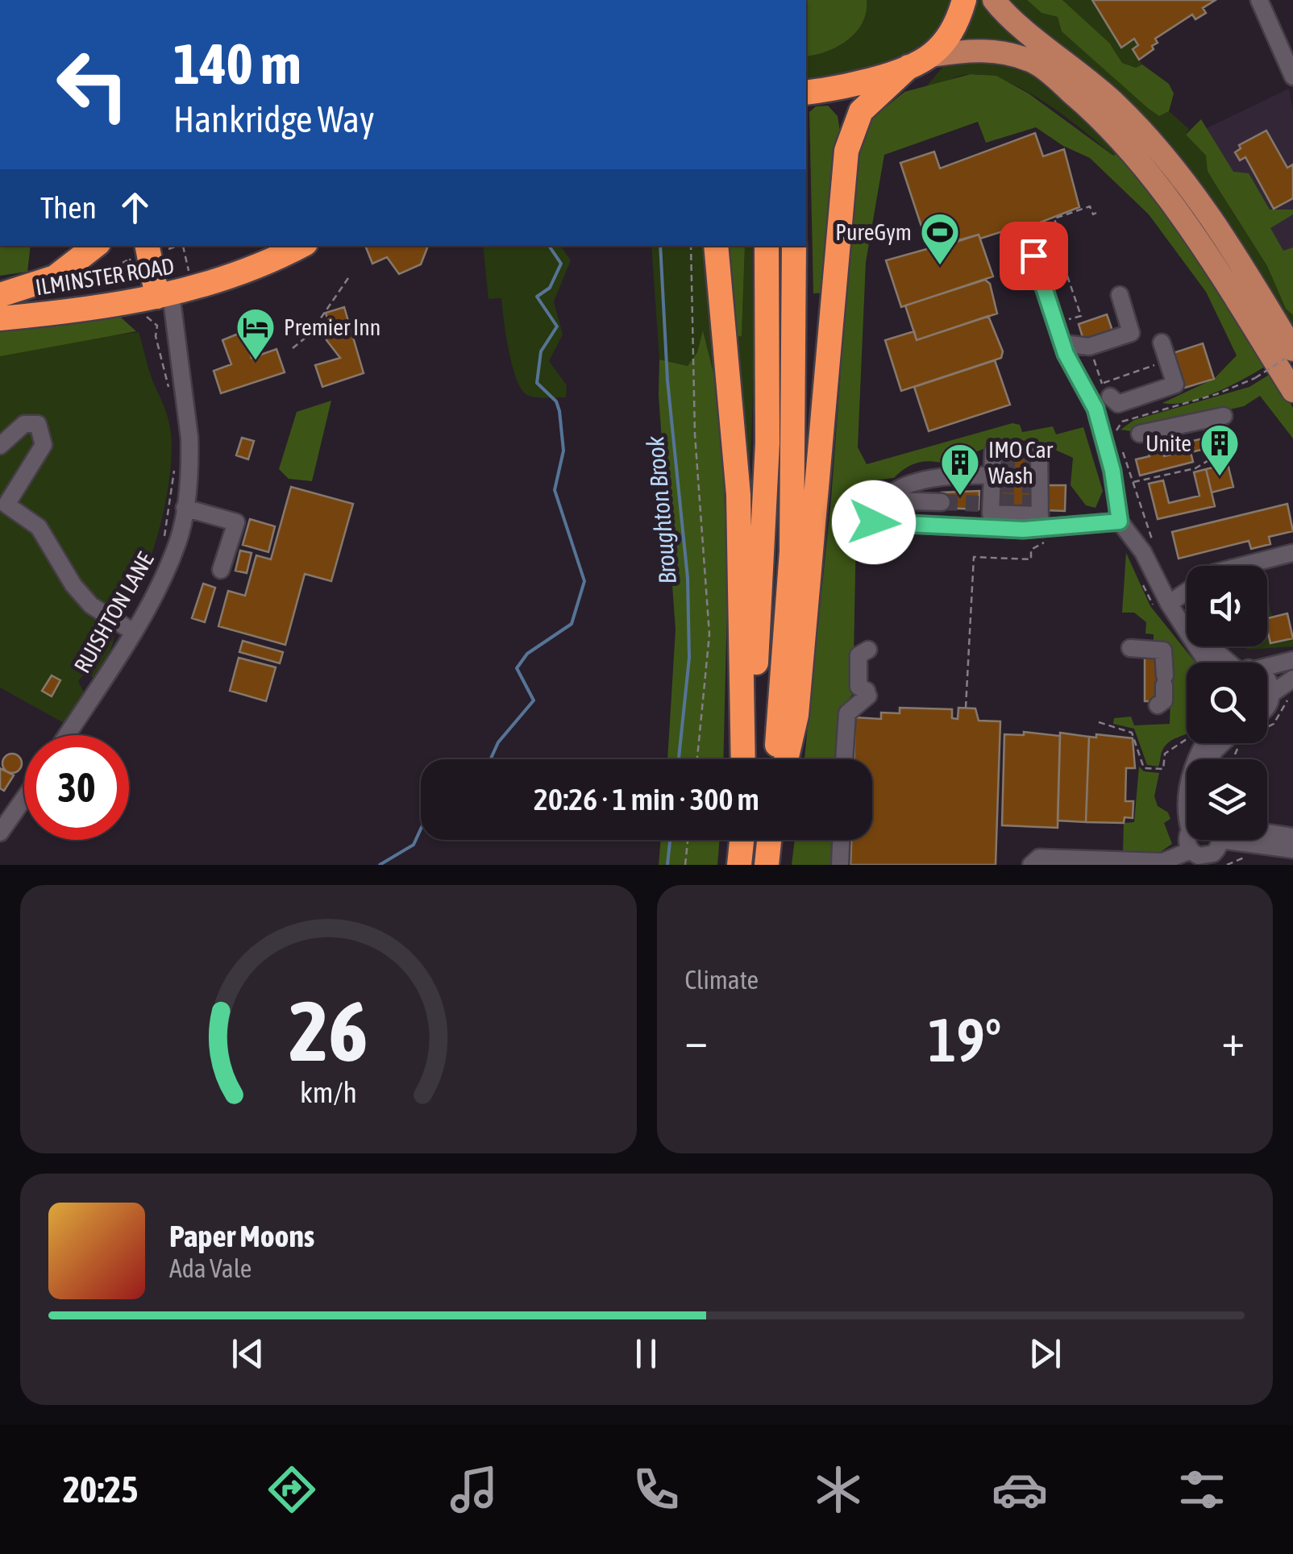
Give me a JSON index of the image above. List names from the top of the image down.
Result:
{
  "streets": {
    "highway": ["ILMINSTER ROAD"],
    "street": ["RUISHTON LANE"]
  },
  "crossings": [
    ["ILMINSTER ROAD", "RUISHTON LANE"]
  ],
  "water": ["Broughton Brook"],
  "places": {
    "sports": ["PureGym"],
    "hotel": ["Premier Inn"],
    "building": ["Unite", "IMO Car Wash"]
  },
  "page": {
    "turn": ["140 m", "Hankridge Way"],
    "then": "Then",
    "limit": "30",
    "trip": "20:26 · 1 min · 300 m",
    "tile": "Climate",
    "heat": ["−", "19°", "+"],
    "song": ["Paper Moons", "Ada Vale"],
    "tabs": "20:25",
    "gauge": ["26", "km/h"]
  }
}
